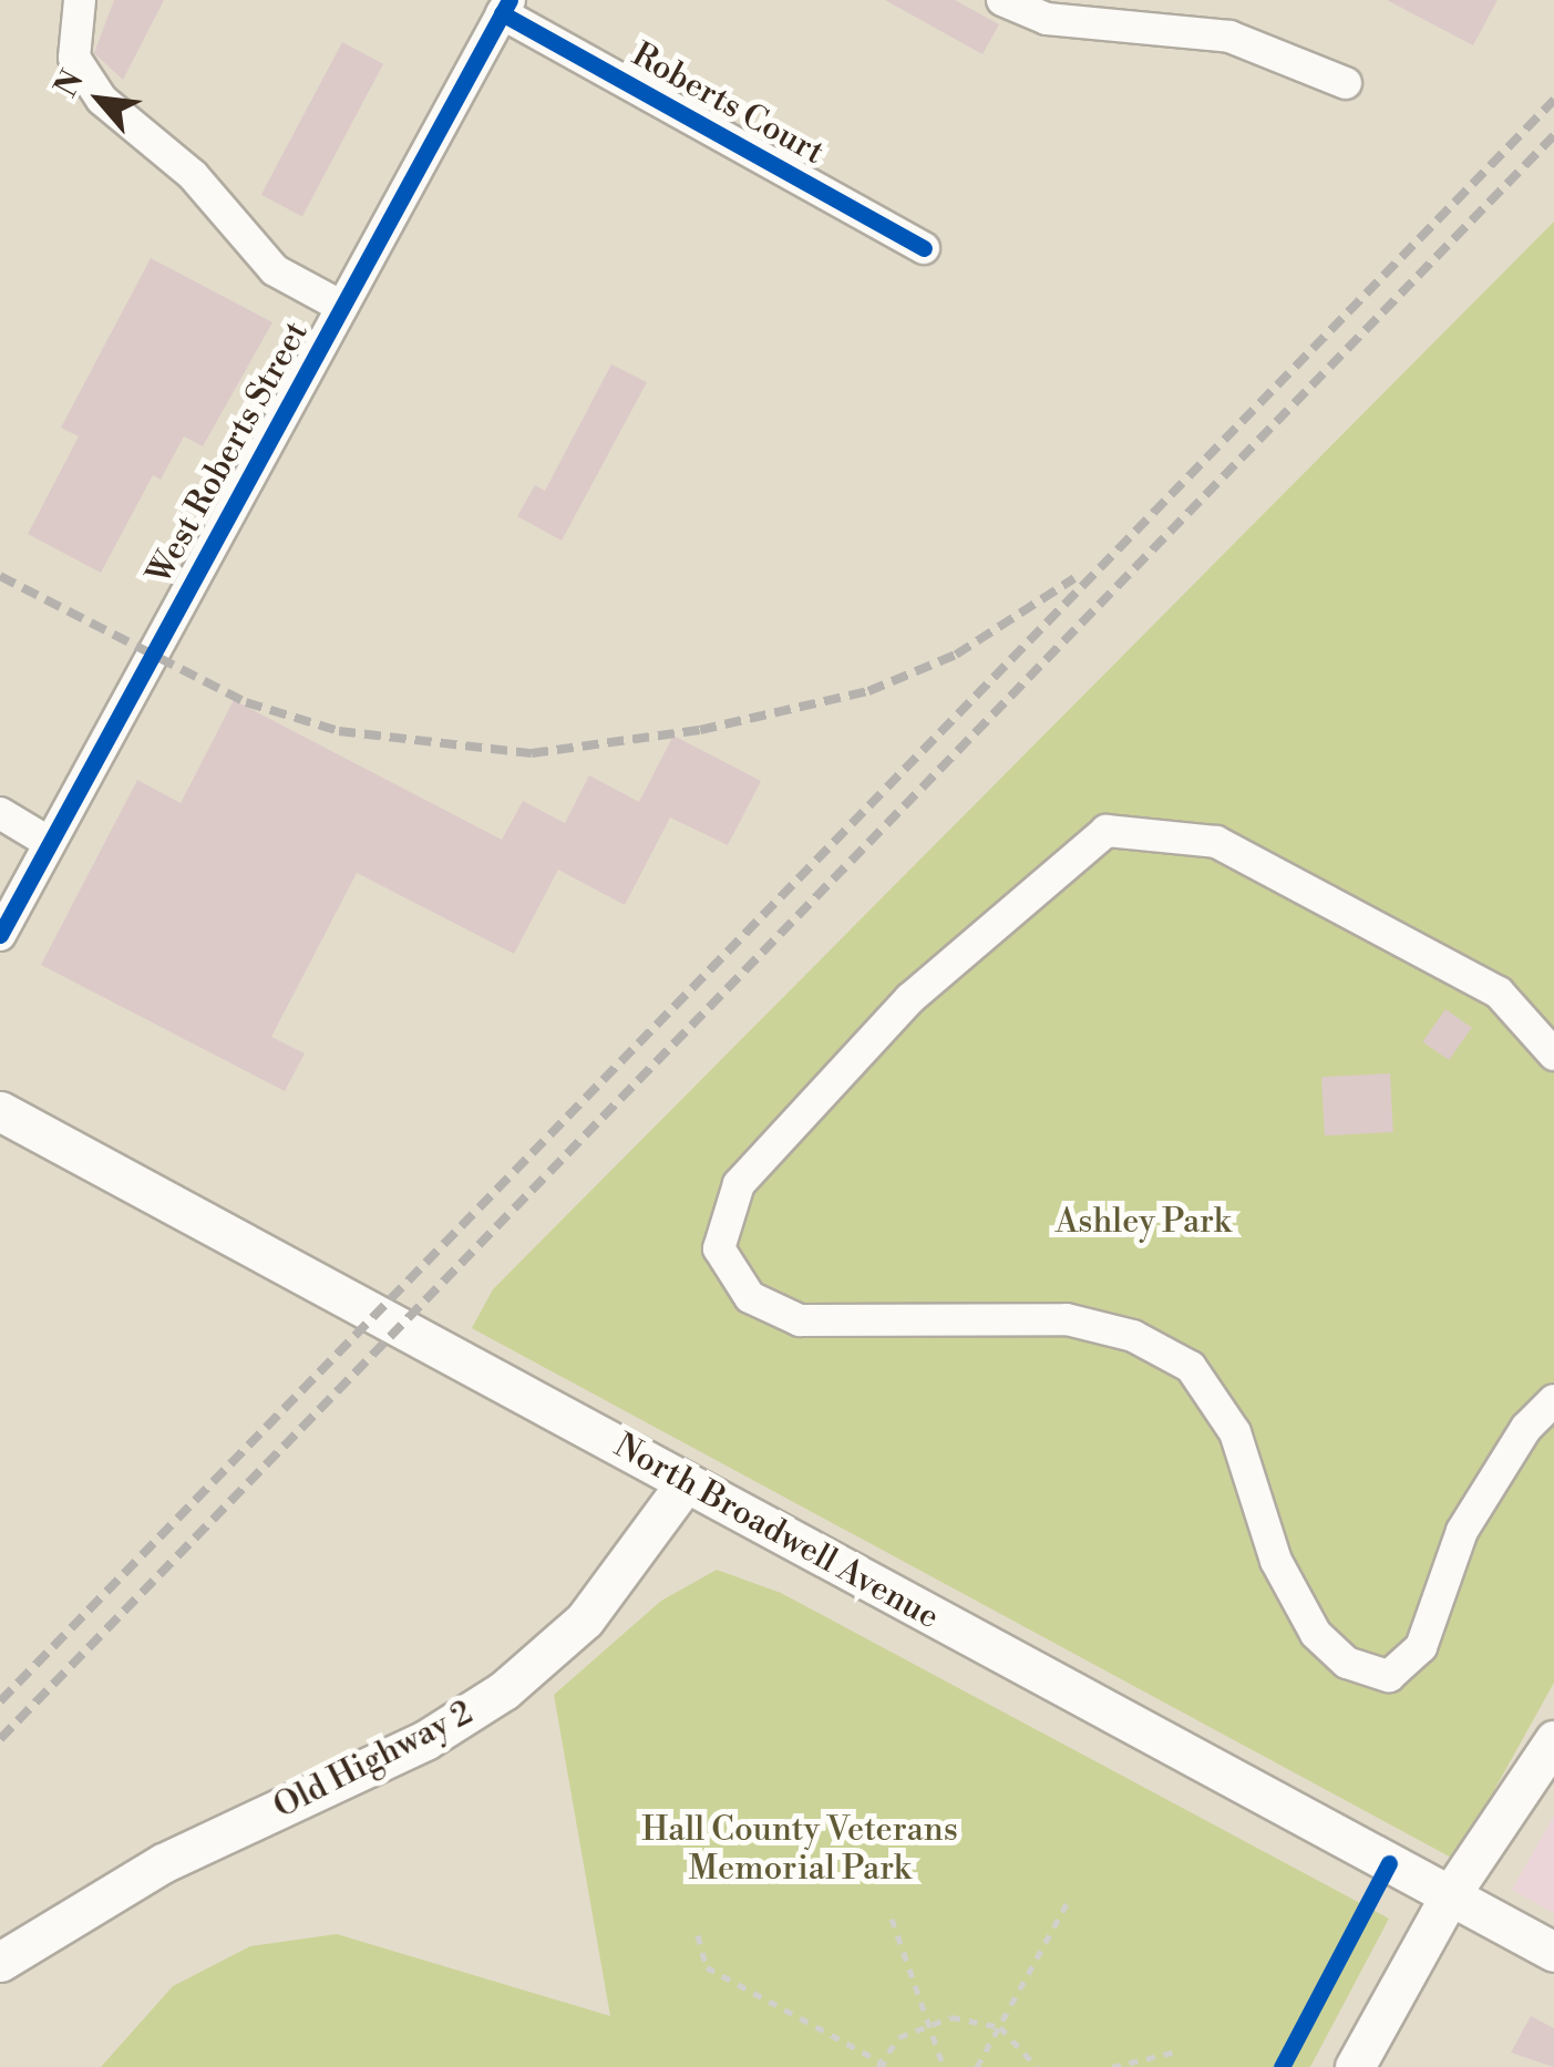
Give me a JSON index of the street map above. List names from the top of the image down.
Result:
{
  "streets": {
    "main road": ["North Broadwell Avenue", "Old Highway 2"],
    "street": ["Roberts Court", "West Roberts Street"]
  },
  "crossings": [
    ["Roberts Court", "West Roberts Street"],
    ["North Broadwell Avenue", "Old Highway 2"]
  ],
  "parks": ["Ashley Park", "Hall County Veterans Memorial Park"],
  "north": "top left"
}
